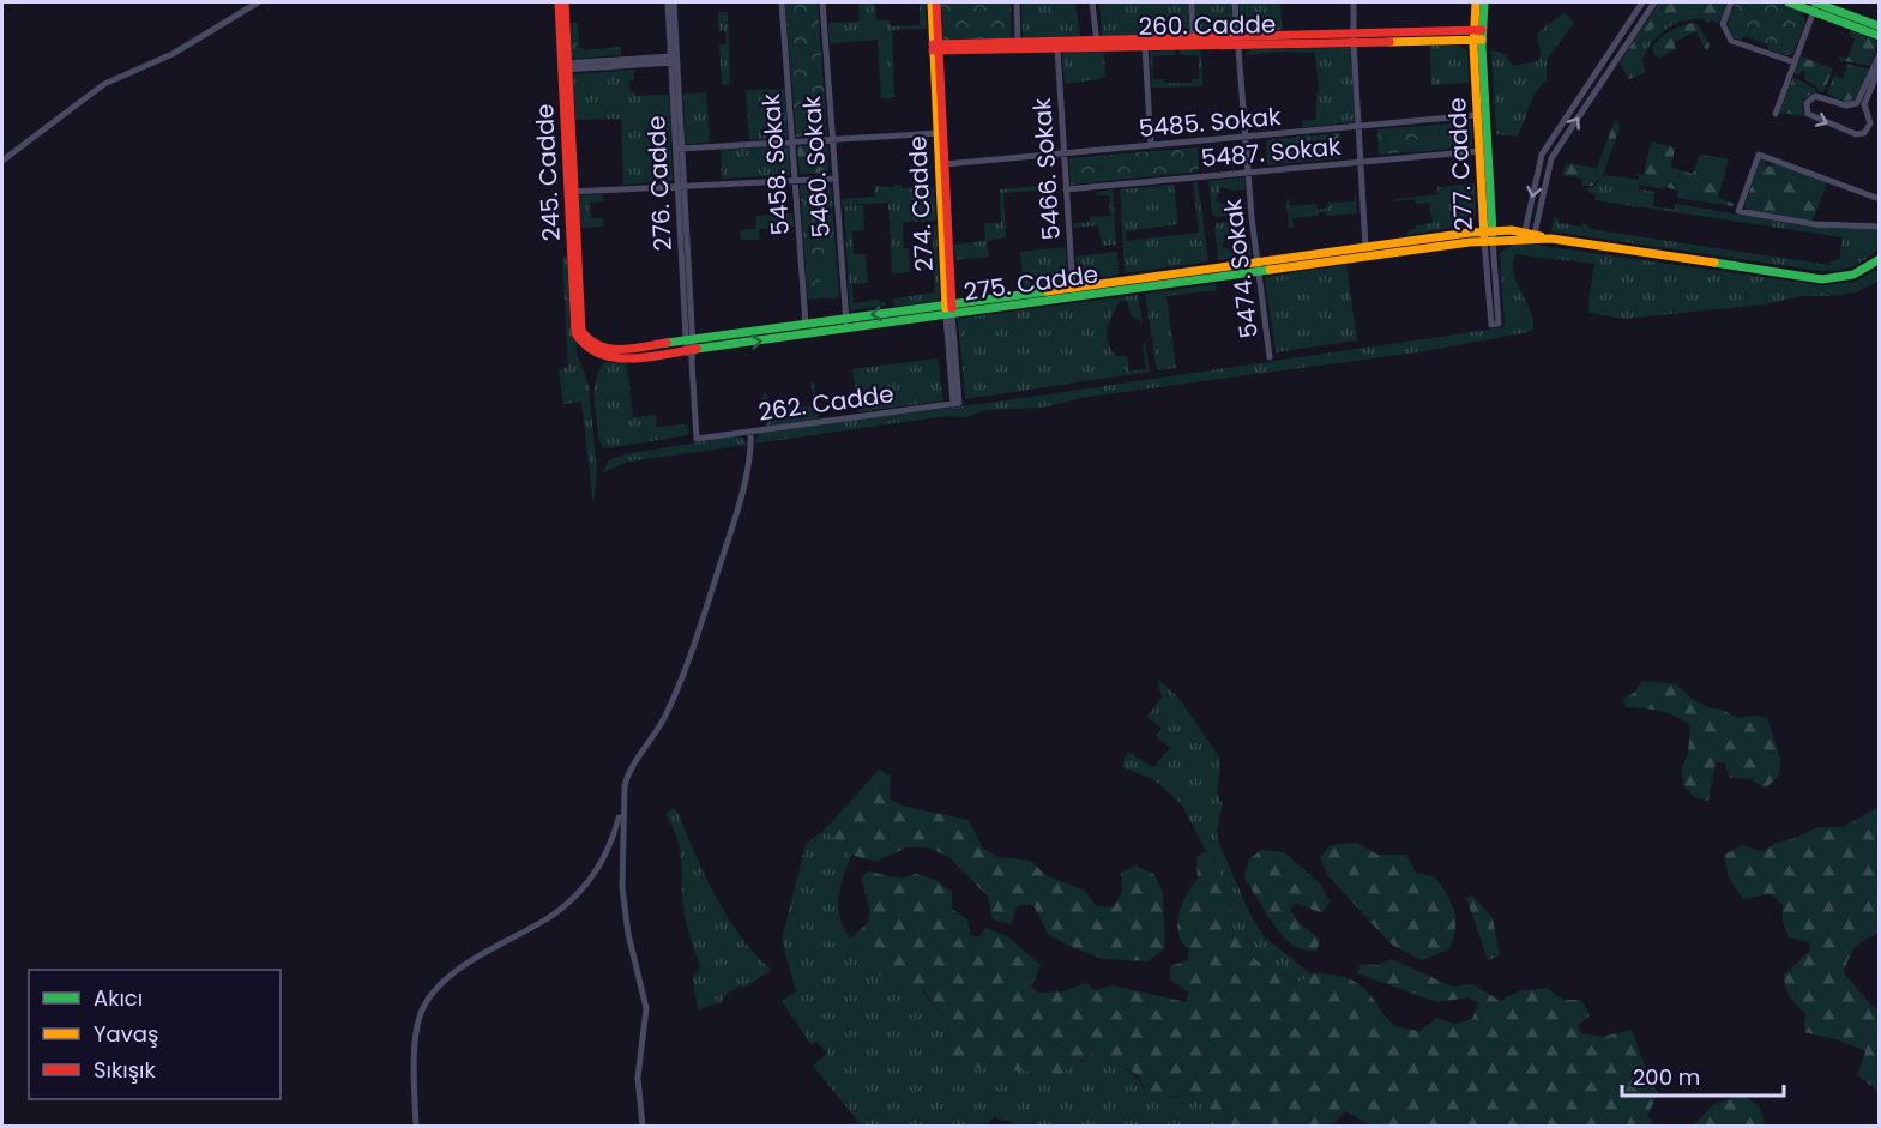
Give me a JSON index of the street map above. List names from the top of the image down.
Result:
{
  "streets": {
    "street": [
      "260. Cadde",
      "5485. Sokak",
      "5487. Sokak",
      "5458. Sokak",
      "277. Cadde",
      "5460. Sokak",
      "5466. Sokak",
      "245. Cadde",
      "276. Cadde",
      "274. Cadde",
      "5474. Sokak",
      "275. Cadde",
      "262. Cadde"
    ]
  },
  "crossings": [
    ["260. Cadde", "277. Cadde"],
    ["260. Cadde", "5466. Sokak"],
    ["260. Cadde", "274. Cadde"],
    ["260. Cadde", "5474. Sokak"],
    ["5485. Sokak", "277. Cadde"],
    ["5485. Sokak", "5466. Sokak"],
    ["5485. Sokak", "274. Cadde"],
    ["5485. Sokak", "5474. Sokak"],
    ["5487. Sokak", "277. Cadde"],
    ["5487. Sokak", "5466. Sokak"],
    ["5487. Sokak", "5474. Sokak"],
    ["5458. Sokak", "275. Cadde"],
    ["277. Cadde", "275. Cadde"],
    ["5460. Sokak", "275. Cadde"],
    ["5466. Sokak", "275. Cadde"],
    ["245. Cadde", "275. Cadde"],
    ["276. Cadde", "275. Cadde"],
    ["276. Cadde", "262. Cadde"],
    ["274. Cadde", "275. Cadde"],
    ["274. Cadde", "262. Cadde"],
    ["5474. Sokak", "275. Cadde"]
  ],
  "legend": ["Akıcı", "Yavaş", "Sıkışık"],
  "scale_bar": "200 m"
}
